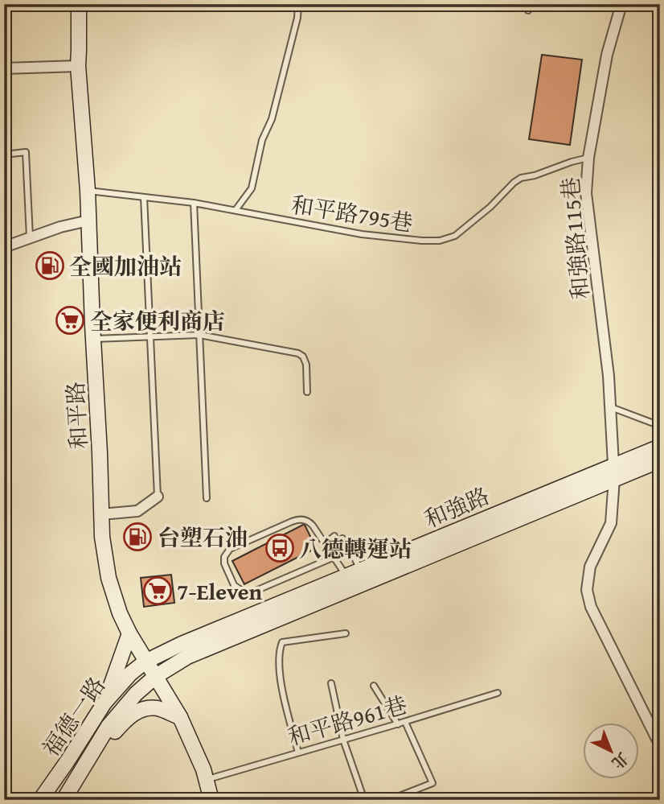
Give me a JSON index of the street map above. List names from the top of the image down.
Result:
{
  "streets": {
    "street": [
      "和強路115巷",
      "和平路",
      "和強路",
      "福德一路"
    ],
    "lane": ["和平路795巷", "和平路961巷"]
  },
  "crossings": [
    ["和平路795巷", "和強路115巷"],
    ["和平路795巷", "和平路"],
    ["和強路115巷", "和強路"],
    ["和平路", "和強路"],
    ["和平路", "福德一路"],
    ["和平路", "和平路961巷"],
    ["和強路", "福德一路"]
  ],
  "places": {
    "fuel station": ["全國加油站", "台塑石油"],
    "supermarket": ["全家便利商店", "7-Eleven"],
    "bus stop": ["八德轉運站"]
  },
  "north": "bottom right"
}
